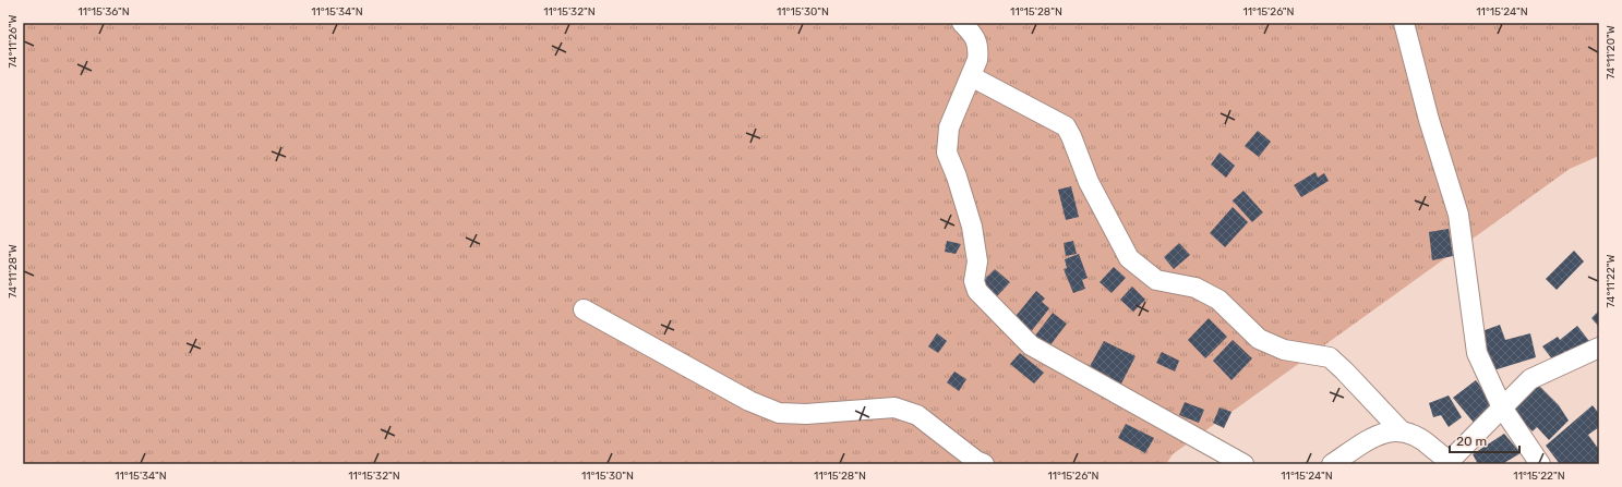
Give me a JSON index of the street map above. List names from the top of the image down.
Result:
{
  "scale_bar": "20 m",
  "coordinates": [
    "11°15'36\"N",
    "11°15'34\"N",
    "11°15'32\"N",
    "11°15'30\"N",
    "11°15'28\"N",
    "11°15'26\"N",
    "11°15'24\"N",
    "74°11'26\"W",
    "74°11'20\"W",
    "74°11'28\"W",
    "74°11'22\"W",
    "11°15'22\"N"
  ]
}
